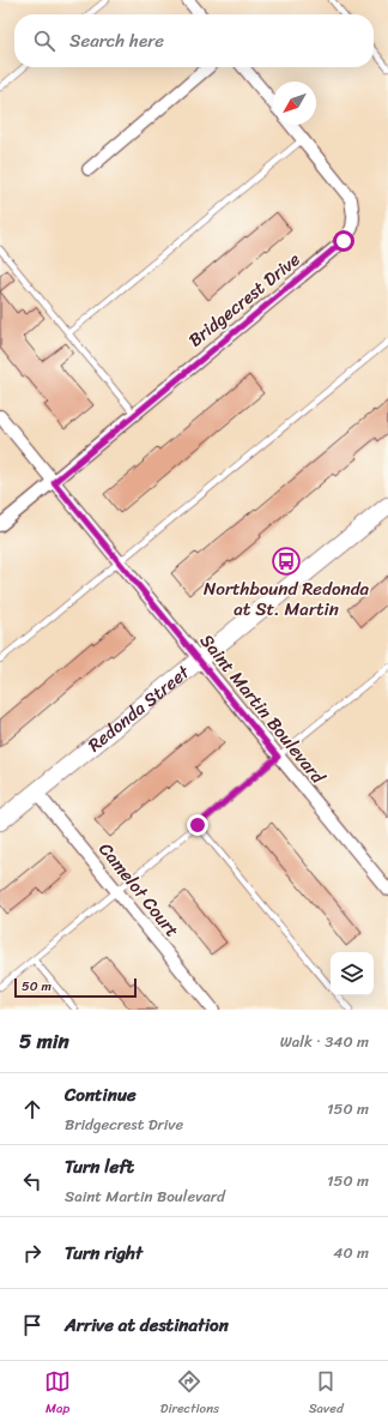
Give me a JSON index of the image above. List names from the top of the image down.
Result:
{
  "streets": {
    "street": [
      "Bridgecrest Drive",
      "Saint Martin Boulevard",
      "Redonda Street",
      "Camelot Court"
    ]
  },
  "crossings": [
    ["Bridgecrest Drive", "Saint Martin Boulevard"],
    ["Saint Martin Boulevard", "Redonda Street"],
    ["Redonda Street", "Camelot Court"]
  ],
  "places": {
    "bus stop": ["Northbound Redonda at St. Martin"]
  },
  "scale_bar": "50 m",
  "north": "bottom left",
  "page": {
    "search": "Search here",
    "scale": "50 m",
    "heading": ["5 min", "Walk · 340 m"],
    "list": [
      ["Continue", "Bridgecrest Drive", "150 m"],
      ["Turn left", "Saint Martin Boulevard", "150 m"],
      ["Turn right", "40 m"],
      "Arrive at destination"
    ],
    "nav": ["Map", "Directions", "Saved"]
  }
}
